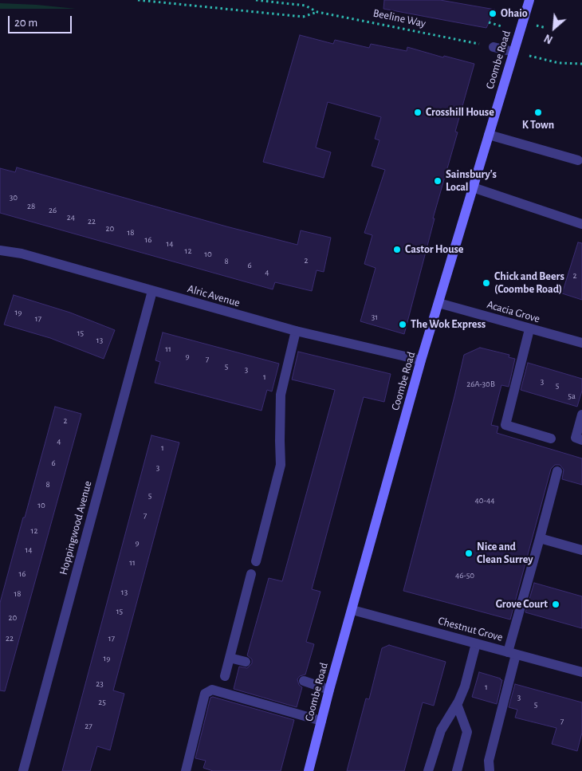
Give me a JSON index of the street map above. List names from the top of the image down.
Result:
{
  "streets": {
    "main road": ["Coombe Road"],
    "street": [
      "Alric Avenue",
      "Acacia Grove",
      "Hoppingwood Avenue",
      "Chestnut Grove"
    ],
    "path": ["Beeline Way"]
  },
  "crossings": [
    ["Coombe Road", "Alric Avenue"],
    ["Coombe Road", "Acacia Grove"],
    ["Coombe Road", "Chestnut Grove"],
    ["Alric Avenue", "Hoppingwood Avenue"]
  ],
  "places": [
    "Ohaio",
    "Crosshill House",
    "K Town",
    "Sainsbury's Local",
    "Castor House",
    "Chick and Beers (Coombe Road)",
    "The Wok Express",
    "Nice and Clean Surrey",
    "Grove Court"
  ],
  "house_numbers": [
    "30",
    "28",
    "26",
    "24",
    "22",
    "20",
    "18",
    "16",
    "14",
    "12",
    "10",
    "2",
    "8",
    "6",
    "4",
    "2",
    "19",
    "31",
    "17",
    "15",
    "13",
    "11",
    "9",
    "7",
    "5",
    "3",
    "1",
    "3",
    "26A-30B",
    "5",
    "5a",
    "2",
    "4",
    "1",
    "6",
    "3",
    "8",
    "5",
    "40-44",
    "10",
    "7",
    "12",
    "9",
    "14",
    "11",
    "16",
    "46-50",
    "13",
    "18",
    "15",
    "20",
    "22",
    "17",
    "19",
    "23",
    "1",
    "3",
    "25",
    "5",
    "7",
    "27"
  ],
  "scale_bar": "20 m",
  "north": "bottom left"
}
